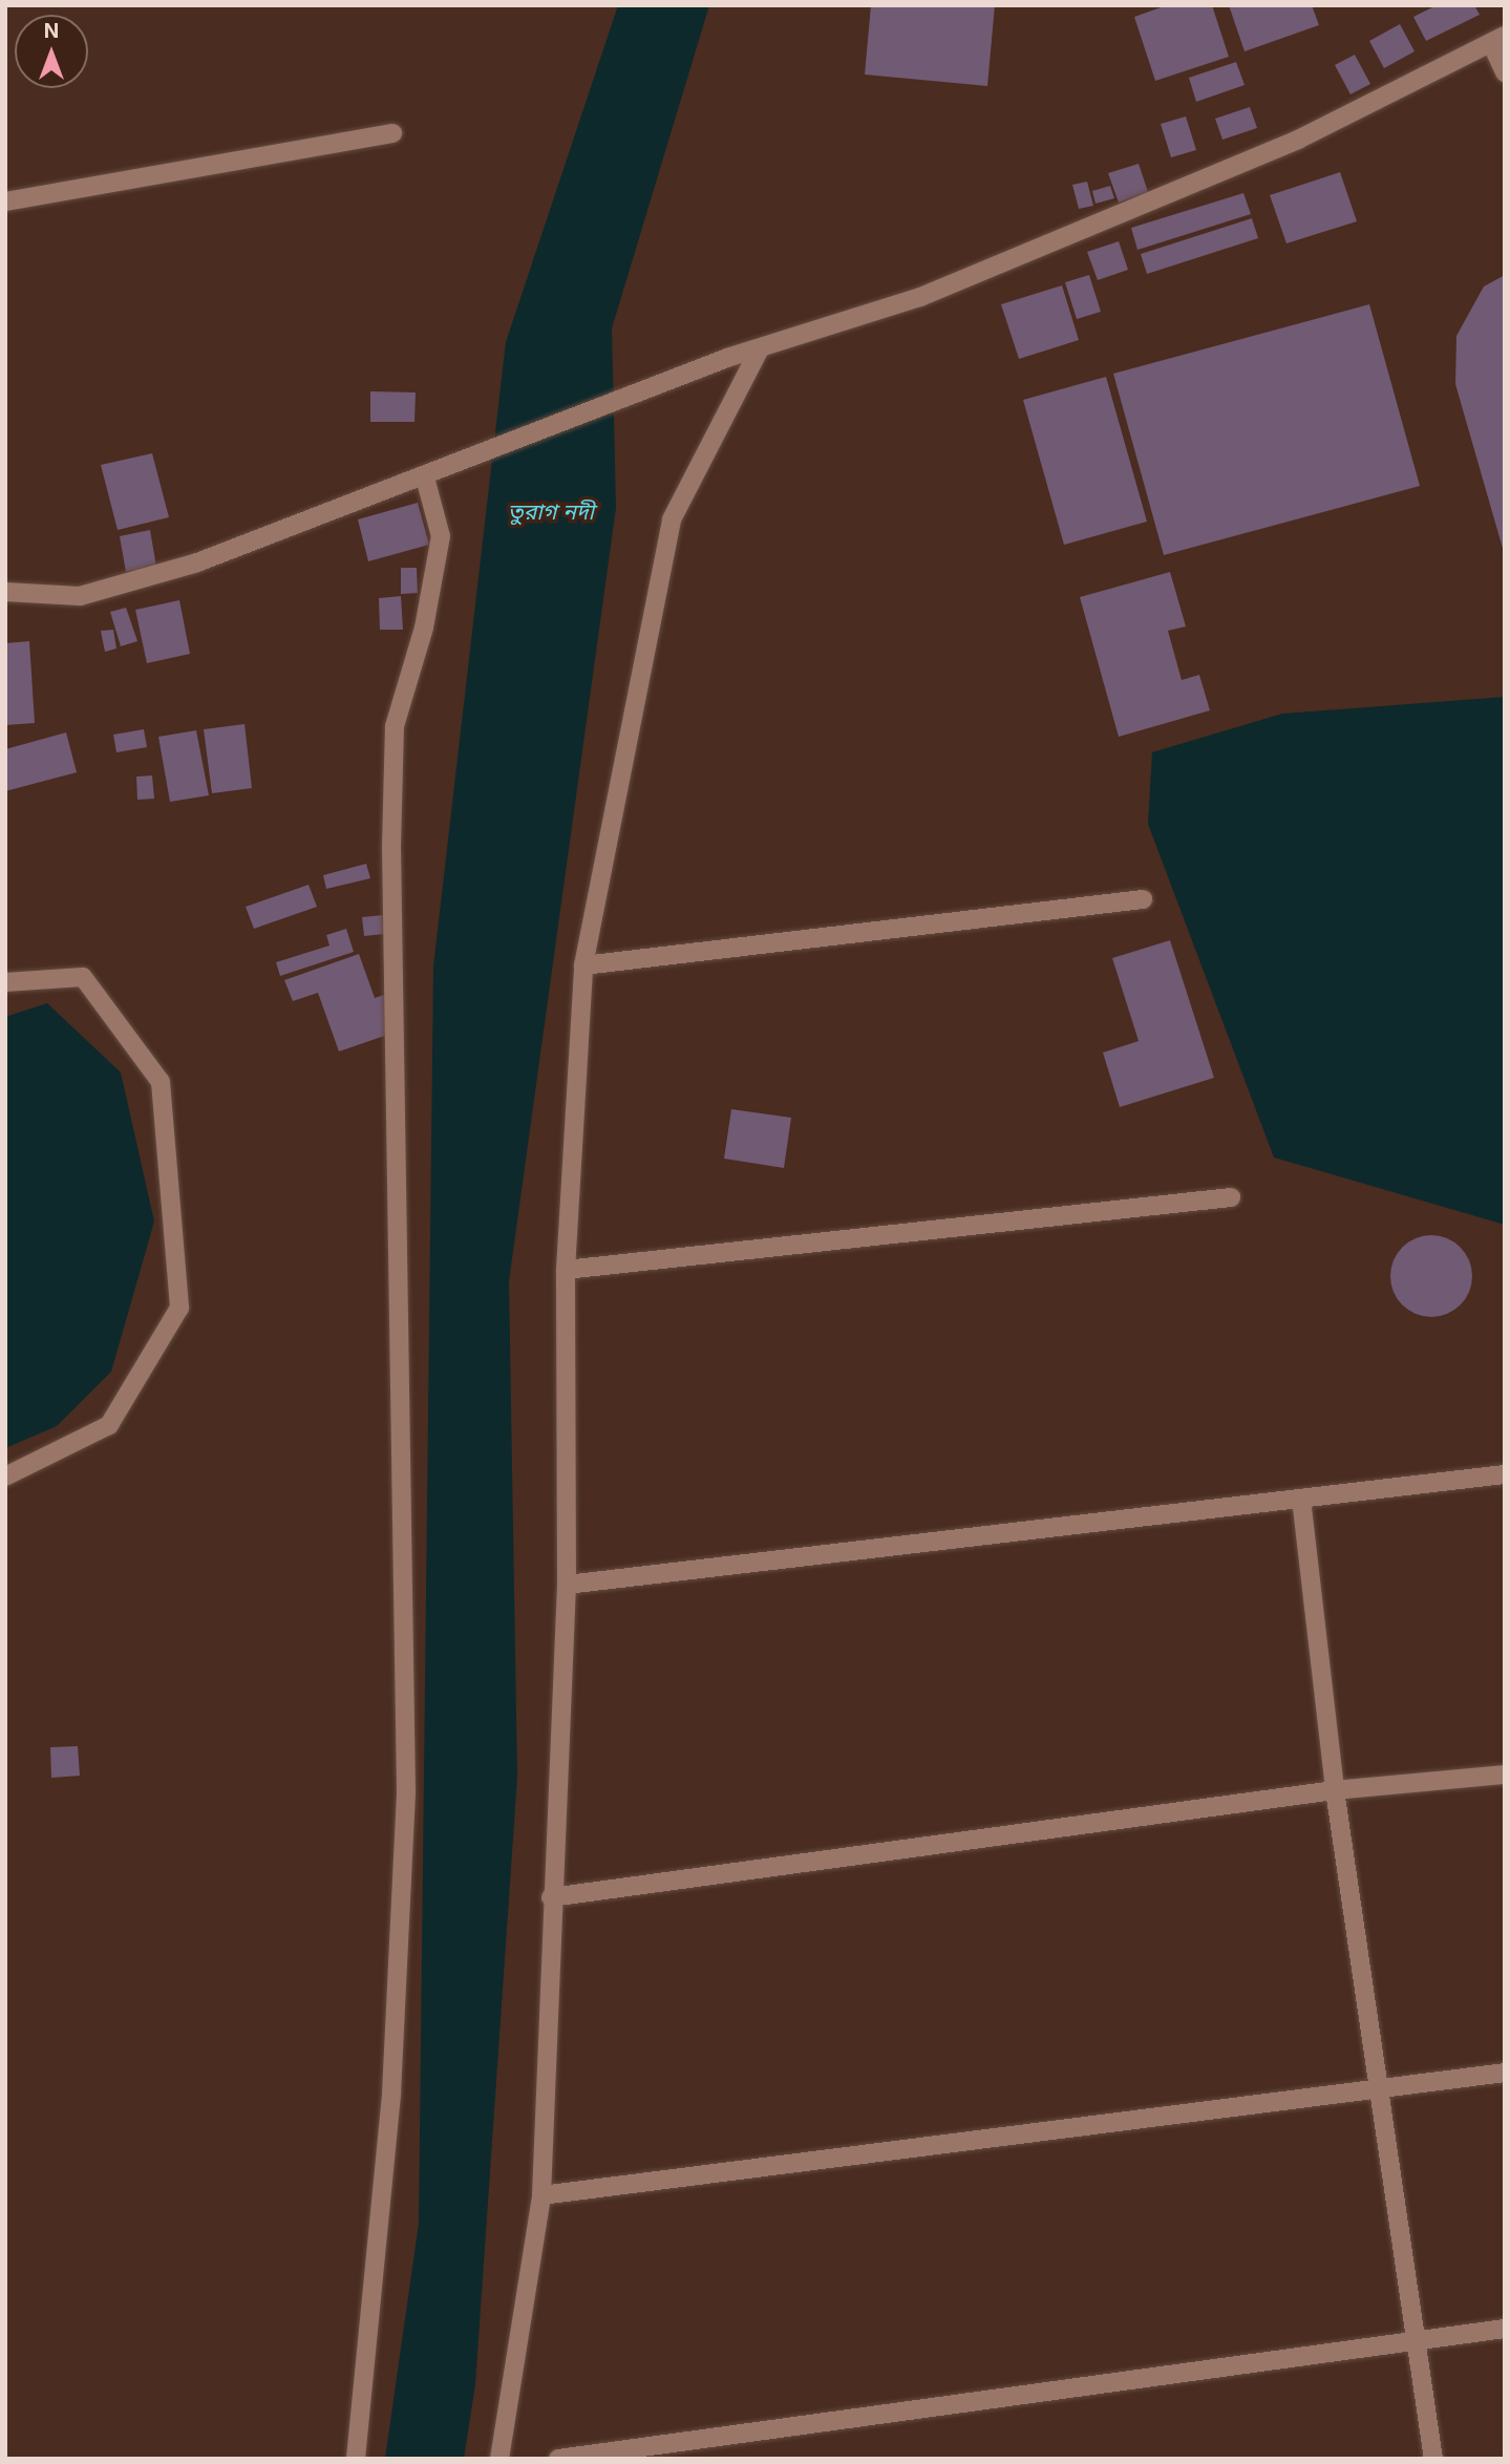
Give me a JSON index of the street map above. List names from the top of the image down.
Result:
{
  "water": ["তুরাগ নদী"],
  "north": "top"
}
